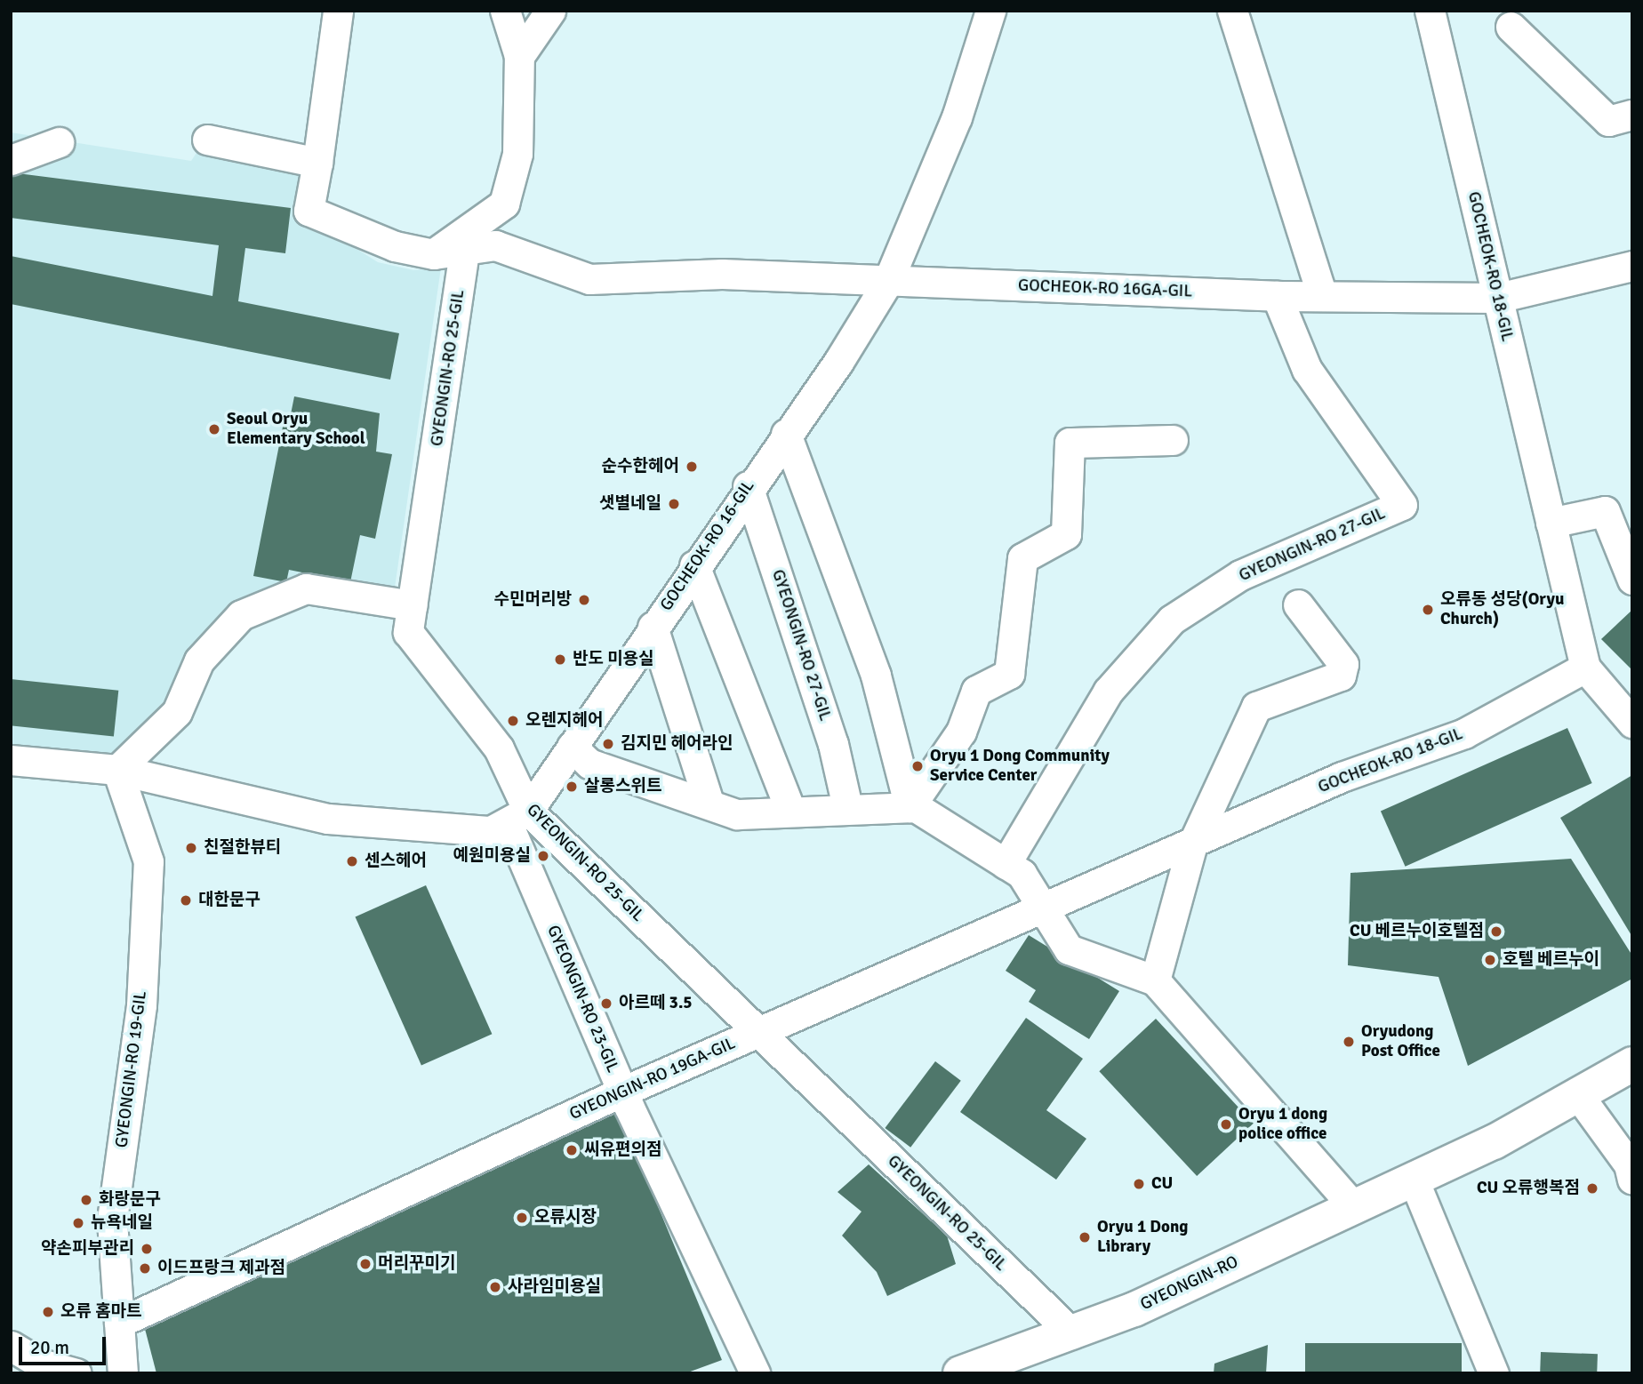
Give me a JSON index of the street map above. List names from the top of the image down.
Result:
{
  "streets": {
    "main road": ["GYEONGIN-RO"],
    "street": [
      "GOCHEOK-RO 18-GIL",
      "GOCHEOK-RO 16GA-GIL",
      "GYEONGIN-RO 25-GIL",
      "GYEONGIN-RO 27-GIL",
      "GOCHEOK-RO 16-GIL",
      "GYEONGIN-RO 23-GIL",
      "GYEONGIN-RO 19-GIL",
      "GYEONGIN-RO 19GA-GIL"
    ]
  },
  "crossings": [
    ["GOCHEOK-RO 18-GIL", "GOCHEOK-RO 16GA-GIL"],
    ["GOCHEOK-RO 18-GIL", "GYEONGIN-RO 19GA-GIL"],
    ["GOCHEOK-RO 16GA-GIL", "GYEONGIN-RO 27-GIL"],
    ["GOCHEOK-RO 16GA-GIL", "GOCHEOK-RO 16-GIL"],
    ["GYEONGIN-RO 25-GIL", "GOCHEOK-RO 16-GIL"],
    ["GYEONGIN-RO 25-GIL", "GYEONGIN-RO 23-GIL"],
    ["GYEONGIN-RO 25-GIL", "GYEONGIN-RO 19GA-GIL"],
    ["GYEONGIN-RO 25-GIL", "GYEONGIN-RO"],
    ["GYEONGIN-RO 27-GIL", "GOCHEOK-RO 16-GIL"],
    ["GOCHEOK-RO 16-GIL", "GYEONGIN-RO 23-GIL"],
    ["GYEONGIN-RO 23-GIL", "GYEONGIN-RO 19GA-GIL"],
    ["GYEONGIN-RO 19-GIL", "GYEONGIN-RO 19GA-GIL"]
  ],
  "places": [
    "Seoul Oryu Elementary School",
    "순수한헤어",
    "샛별네일",
    "수민머리방",
    "오류동 성당(Oryu Church)",
    "반도 미용실",
    "오렌지헤어",
    "김지민 헤어라인",
    "Oryu 1 Dong Community Service Center",
    "살롱스위트",
    "친절한뷰티",
    "예원미용실",
    "센스헤어",
    "대한문구",
    "CU 베르누이호텔점",
    "호텔 베르누이",
    "아르떼 3.5",
    "Oryudong Post Office",
    "Oryu 1 dong police office",
    "씨유편의점",
    "CU",
    "CU 오류행복점",
    "화랑문구",
    "오류시장",
    "뉴욕네일",
    "Oryu 1 Dong Library",
    "약손피부관리",
    "머리꾸미기",
    "이드프랑크 제과점",
    "사라임미용실",
    "오류 홈마트"
  ],
  "scale_bar": "20 m"
}
